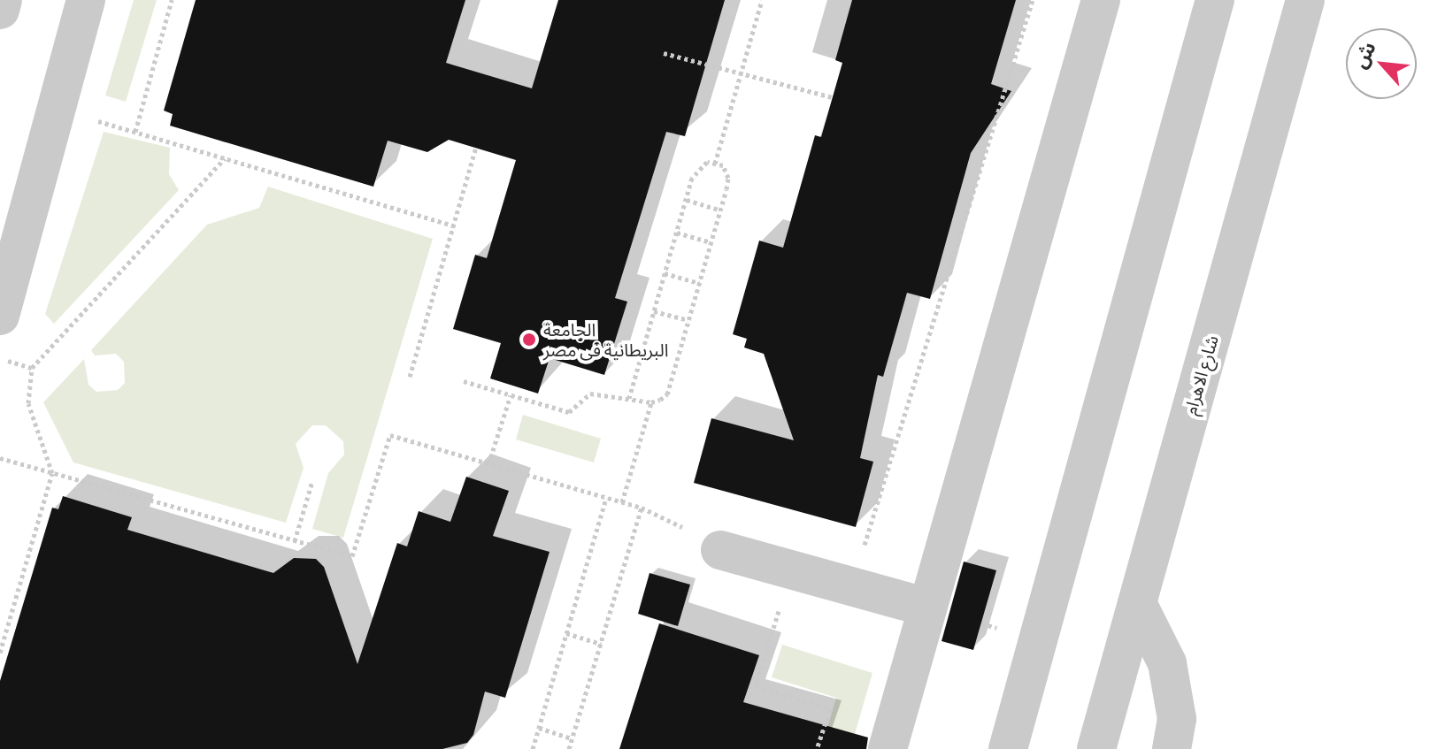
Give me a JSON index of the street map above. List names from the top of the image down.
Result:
{
  "streets": {
    "street": ["شارع الاهرام"]
  },
  "places": ["الجامعة البريطانية فى مصر"],
  "north": "top left"
}
